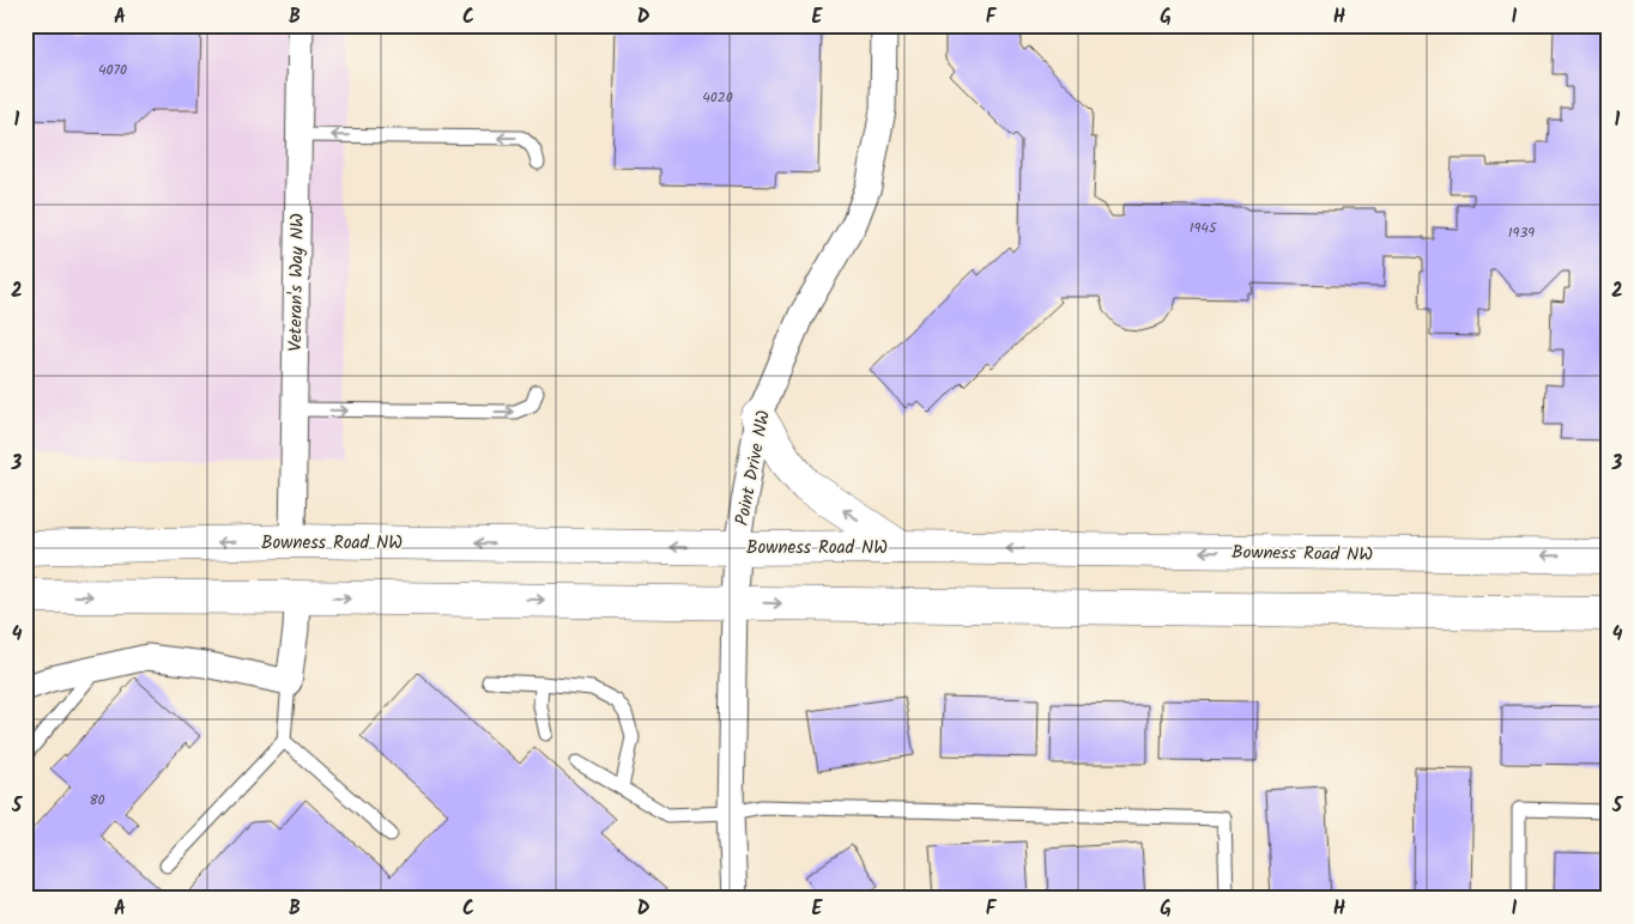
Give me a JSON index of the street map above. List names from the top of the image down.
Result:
{
  "streets": {
    "main road": ["Bowness Road NW"],
    "street": ["Veteran's Way NW", "Point Drive NW"]
  },
  "crossings": [
    ["Veteran's Way NW", "Bowness Road NW"],
    ["Point Drive NW", "Bowness Road NW"]
  ],
  "house_numbers": [
    "4070",
    "4020",
    "1945",
    "1939",
    "80"
  ],
  "grid": {
    "columns": [
      "A",
      "B",
      "C",
      "D",
      "E",
      "F",
      "G",
      "H",
      "I"
    ],
    "rows": [
      "1",
      "2",
      "3",
      "4",
      "5"
    ]
  }
}
